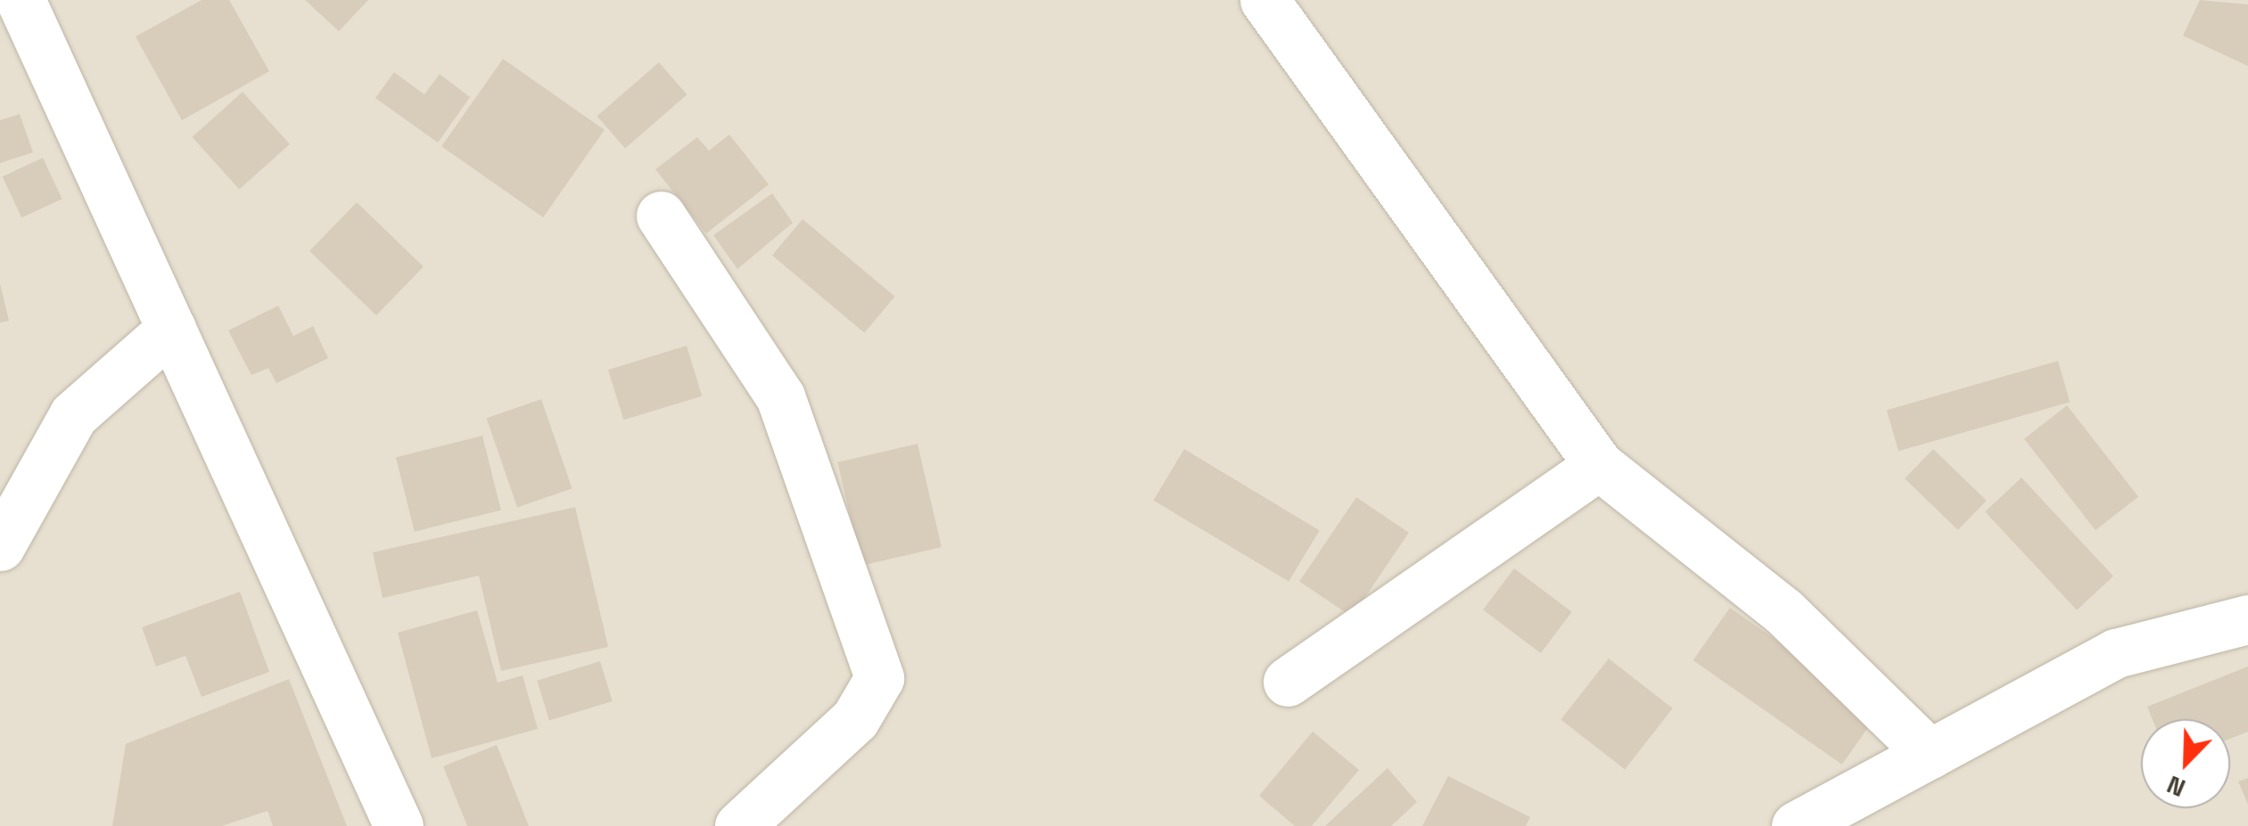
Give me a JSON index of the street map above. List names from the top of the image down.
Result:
{
  "north": "bottom left"
}
